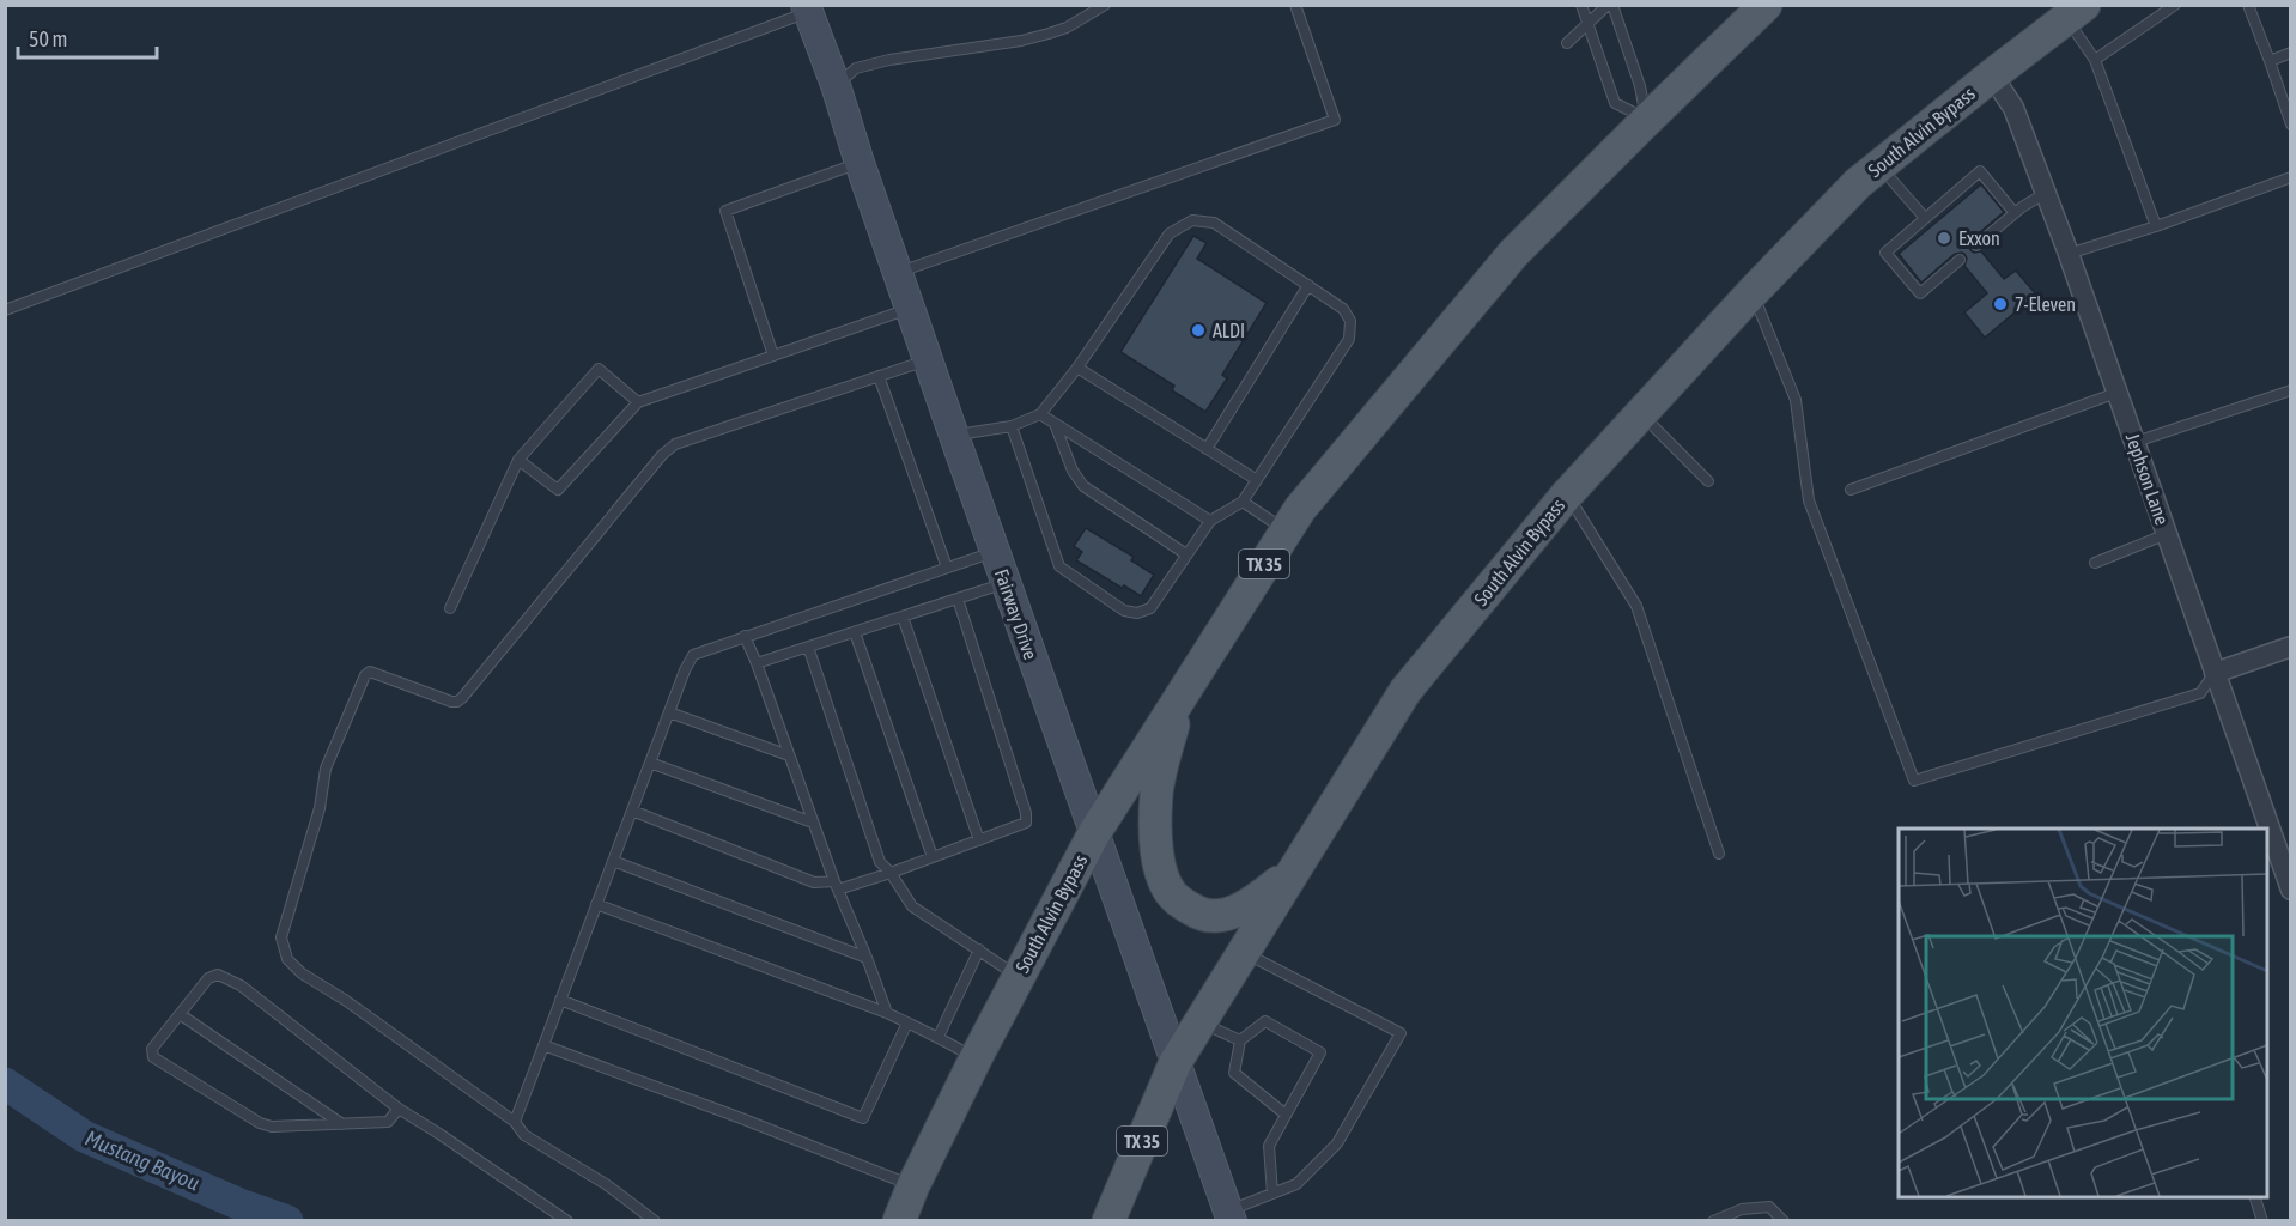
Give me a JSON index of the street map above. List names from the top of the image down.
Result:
{
  "streets": {
    "main road": ["South Alvin Bypass", "TX 35"],
    "street": ["Jephson Lane", "Fairway Drive"]
  },
  "crossings": [
    ["South Alvin Bypass", "Jephson Lane"],
    ["South Alvin Bypass", "Fairway Drive"]
  ],
  "water": ["Mustang Bayou"],
  "places": ["Exxon", "7-Eleven", "ALDI"],
  "scale_bar": "50 m"
}
